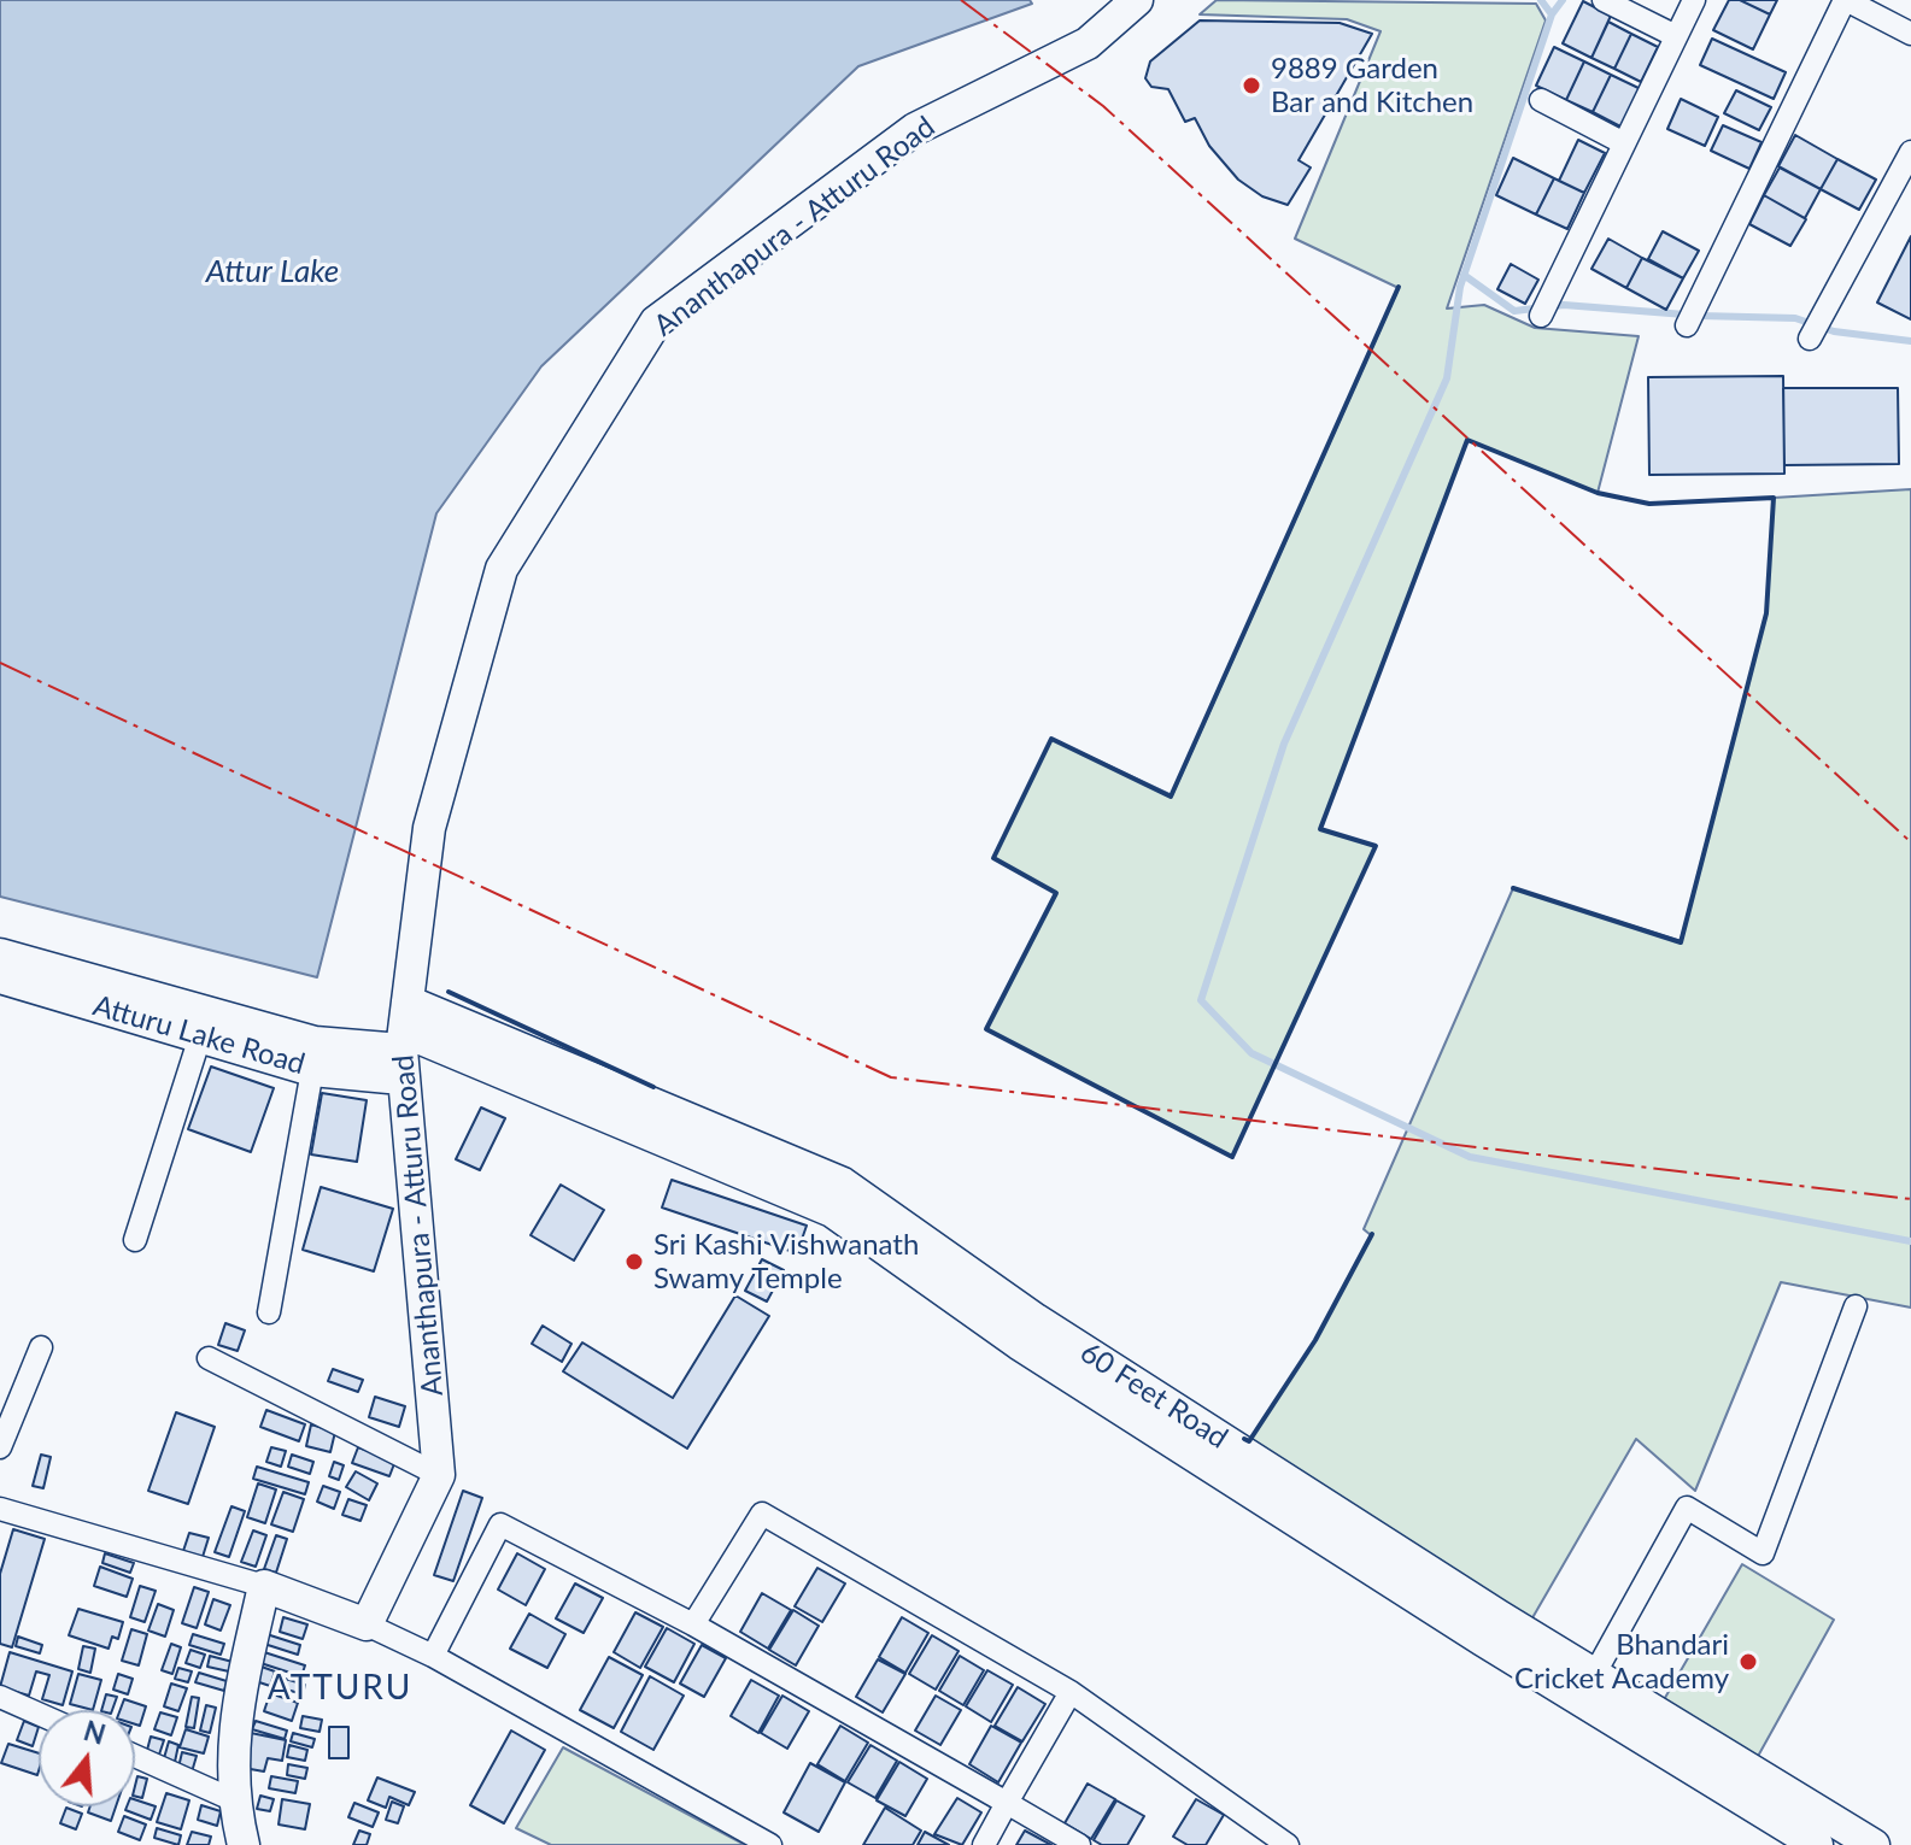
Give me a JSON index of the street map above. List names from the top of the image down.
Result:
{
  "streets": {
    "street": ["Ananthapura - Atturu Road", "Atturu Lake Road", "60 Feet Road"]
  },
  "crossings": [
    ["Ananthapura - Atturu Road", "Atturu Lake Road"],
    ["Ananthapura - Atturu Road", "60 Feet Road"],
    ["Atturu Lake Road", "60 Feet Road"]
  ],
  "districts": ["ATTURU"],
  "water": ["Attur Lake"],
  "places": ["9889 Garden Bar and Kitchen", "Sri Kashi Vishwanath Swamy Temple", "Bhandari Cricket Academy"],
  "north": "top"
}
